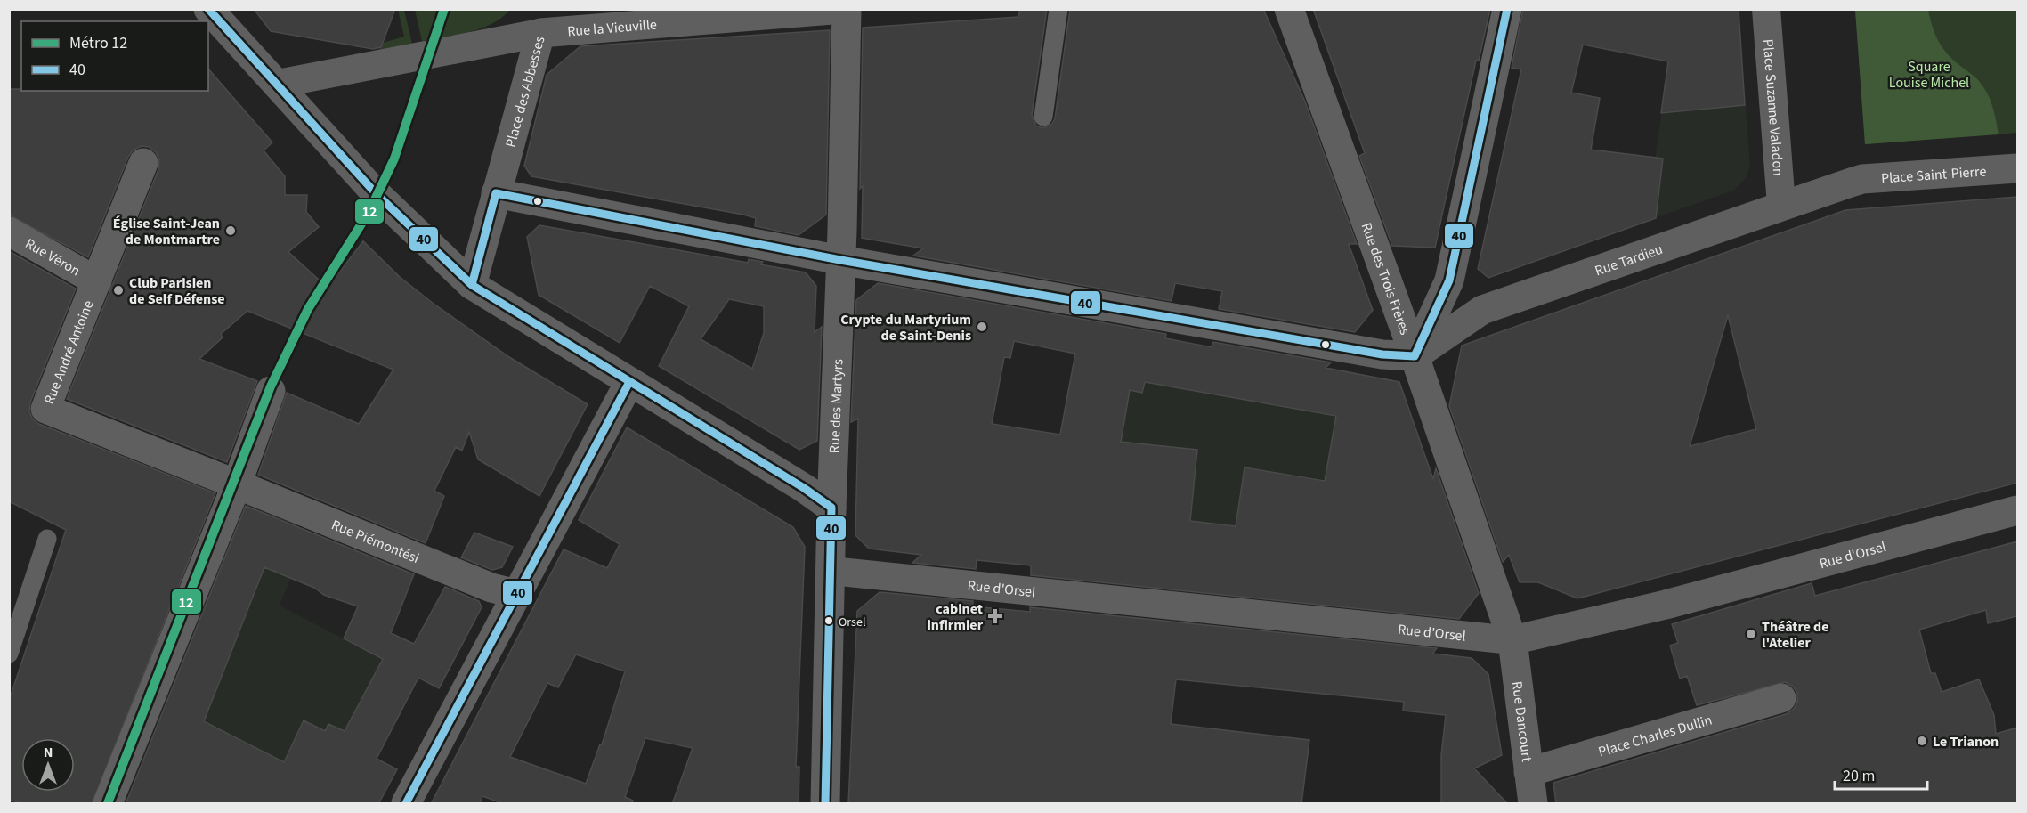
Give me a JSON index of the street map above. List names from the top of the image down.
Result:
{
  "streets": {
    "street": [
      "Rue la Vieuville",
      "Place des Abbesses",
      "Place Suzanne Valadon",
      "Place Saint-Pierre",
      "Rue Véron",
      "Rue Tardieu",
      "Rue des Trois Frères",
      "Rue André Antoine",
      "Rue des Martyrs",
      "Rue Piémontési",
      "Rue d'Orsel",
      "Rue Dancourt",
      "Place Charles Dullin"
    ]
  },
  "crossings": [
    ["Rue la Vieuville", "Place des Abbesses"],
    ["Rue la Vieuville", "Rue des Martyrs"],
    ["Place Suzanne Valadon", "Rue Tardieu"],
    ["Place Saint-Pierre", "Rue Tardieu"],
    ["Rue Véron", "Rue André Antoine"],
    ["Rue Tardieu", "Rue des Trois Frères"],
    ["Rue des Trois Frères", "Rue d'Orsel"],
    ["Rue des Trois Frères", "Rue Dancourt"],
    ["Rue André Antoine", "Rue Piémontési"],
    ["Rue des Martyrs", "Rue d'Orsel"],
    ["Rue d'Orsel", "Rue Dancourt"],
    ["Rue Dancourt", "Place Charles Dullin"]
  ],
  "parks": ["Square Louise Michel"],
  "places": {
    "other": [
      "Église Saint-Jean de Montmartre",
      "Club Parisien de Self Défense",
      "Crypte du Martyrium de Saint-Denis",
      "Orsel",
      "Théâtre de l'Atelier",
      "Le Trianon"
    ],
    "health": ["cabinet infirmier"]
  },
  "lines": ["metro line 12", "transit line 40"],
  "legend": ["Métro 12", "40"],
  "scale_bar": "20 m",
  "north": "top"
}
